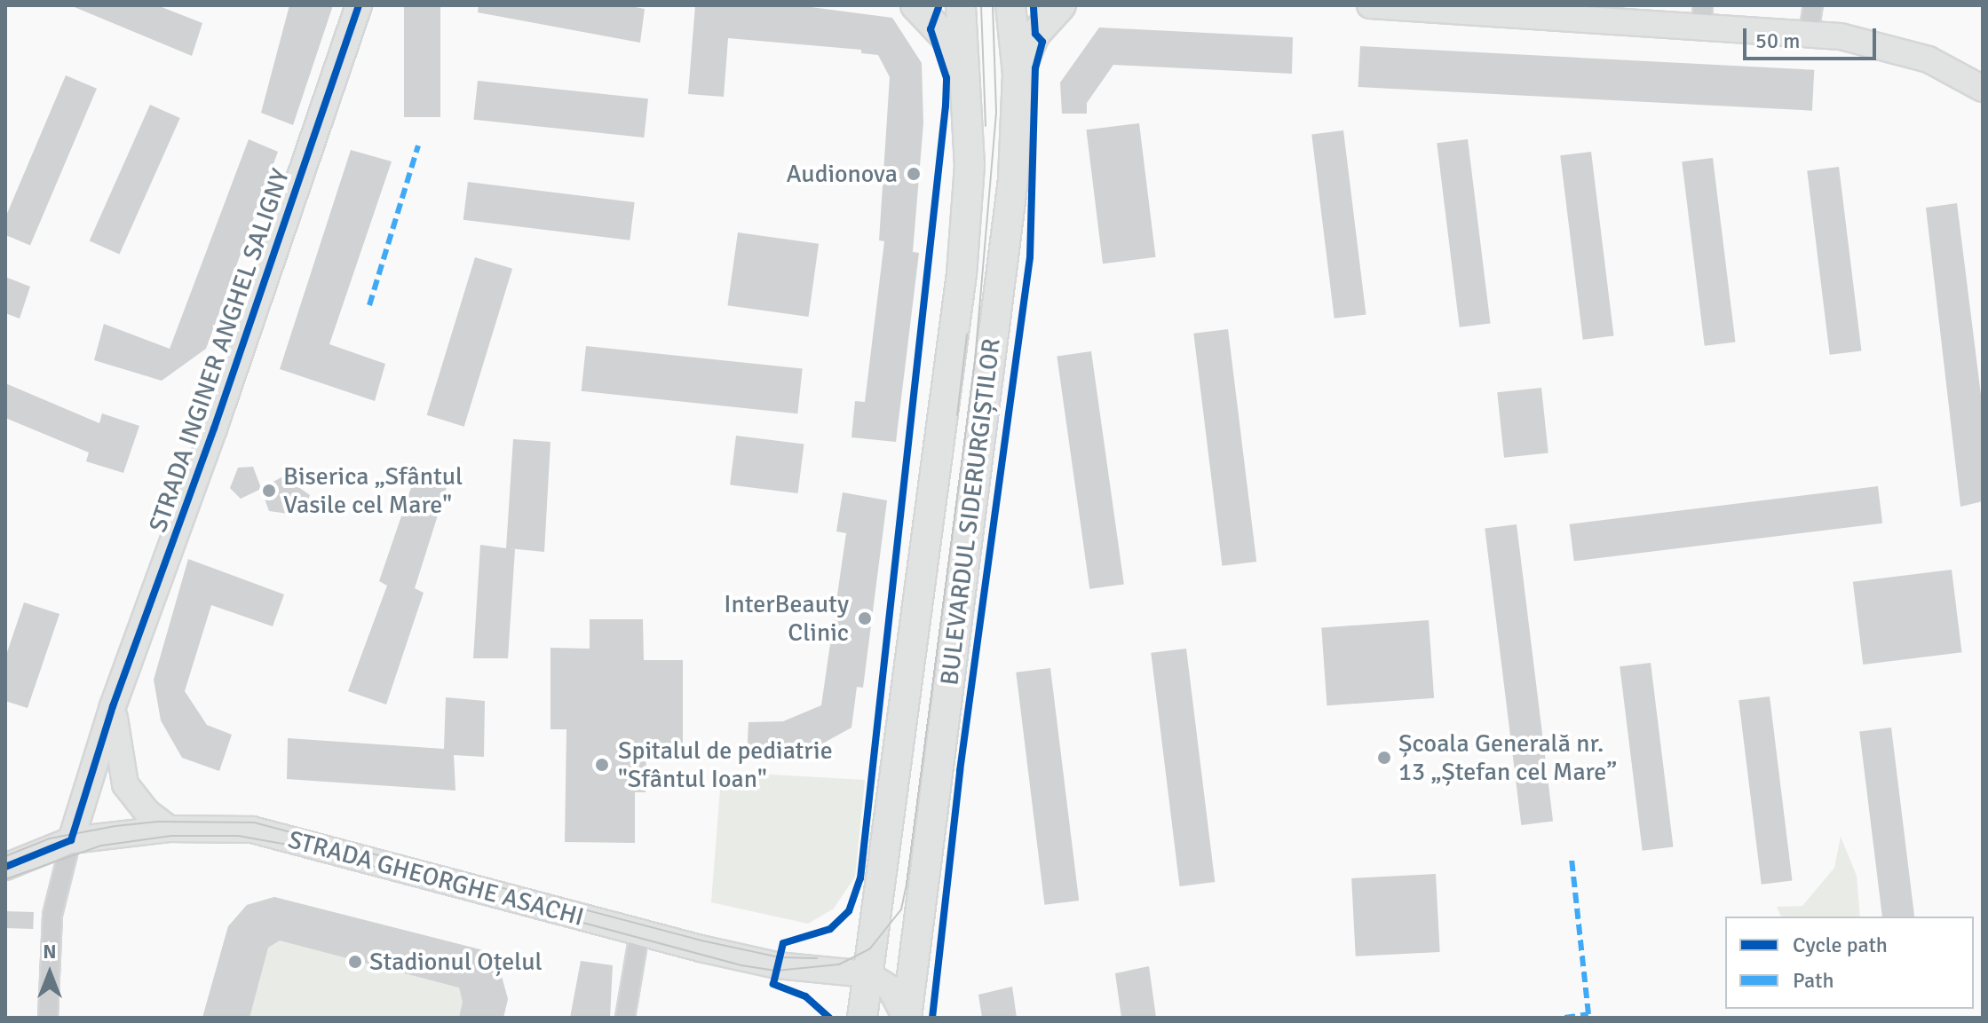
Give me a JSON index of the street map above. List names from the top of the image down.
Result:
{
  "streets": {
    "main road": ["BULEVARDUL SIDERURGIȘTILOR"],
    "street": ["STRADA INGINER ANGHEL SALIGNY", "STRADA GHEORGHE ASACHI"]
  },
  "crossings": [
    ["STRADA INGINER ANGHEL SALIGNY", "STRADA GHEORGHE ASACHI"],
    ["BULEVARDUL SIDERURGIȘTILOR", "STRADA GHEORGHE ASACHI"]
  ],
  "places": [
    "Audionova",
    "Biserica „Sfântul Vasile cel Mare\"",
    "InterBeauty Clinic",
    "Școala Generală nr. 13 „Ștefan cel Mare”",
    "Spitalul de pediatrie \"Sfântul Ioan\"",
    "Stadionul Oțelul"
  ],
  "legend": ["Cycle path", "Path"],
  "scale_bar": "50 m",
  "north": "top"
}
